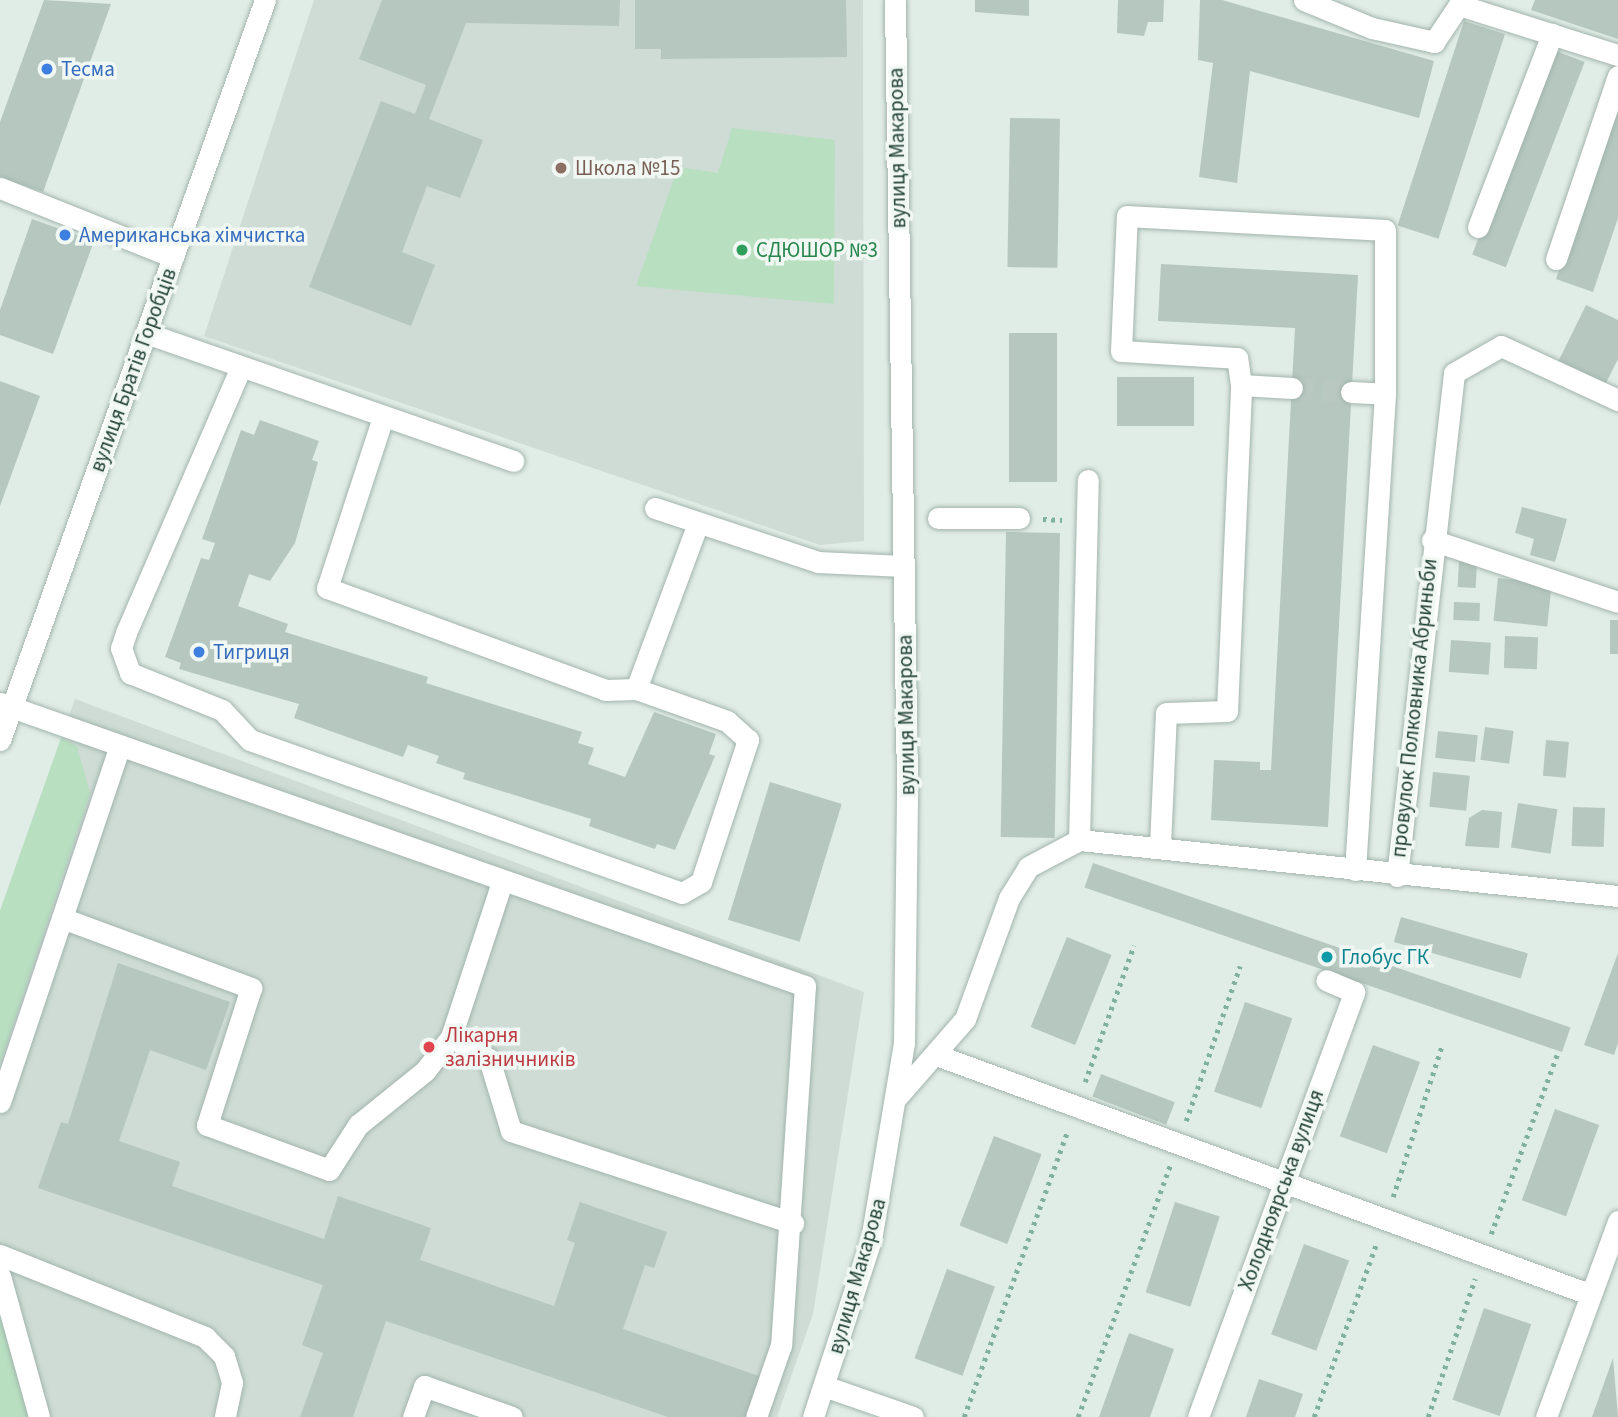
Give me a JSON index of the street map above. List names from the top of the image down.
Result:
{
  "streets": {
    "street": [
      "вулиця Макарова",
      "вулиця Братів Горобців",
      "провулок Полковника Абриньби",
      "Холодноярська вулиця"
    ]
  },
  "places": [
    "Тесма",
    "Школа №15",
    "Американська хімчистка",
    "СДЮШОР №3",
    "Тигриця",
    "Глобус ГК",
    "Лікарня залізничників"
  ]
}
